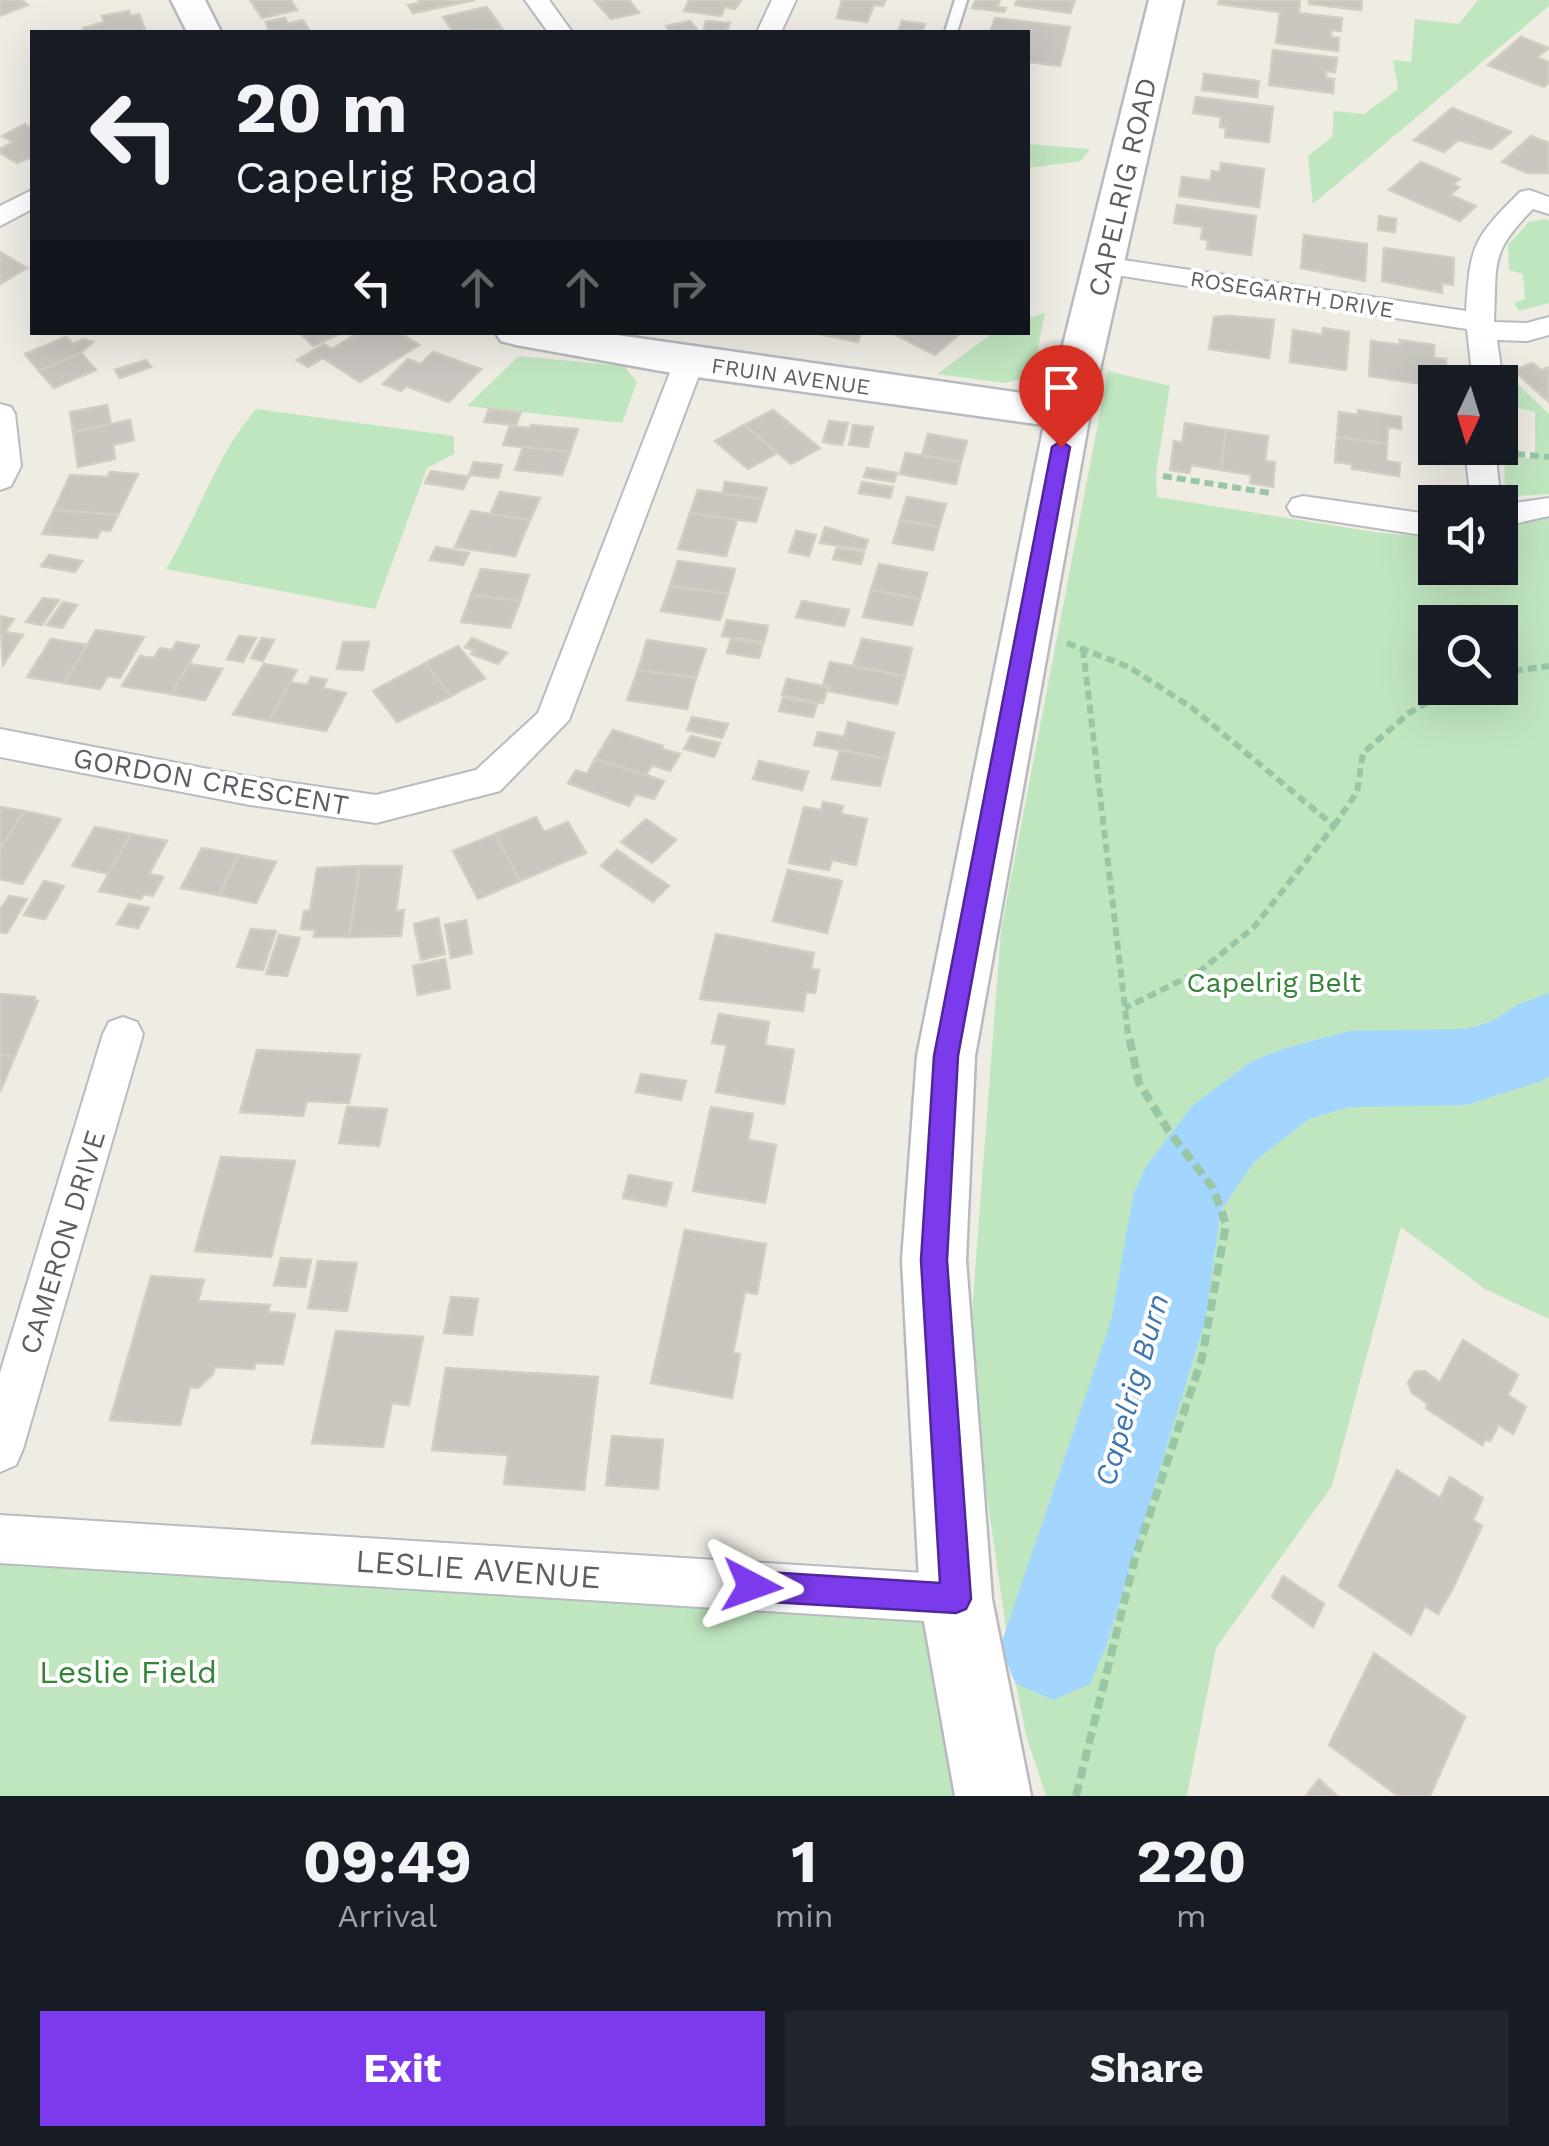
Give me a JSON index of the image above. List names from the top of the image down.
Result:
{
  "streets": {
    "street": [
      "CAPELRIG ROAD",
      "ROSEGARTH DRIVE",
      "FRUIN AVENUE",
      "GORDON CRESCENT",
      "CAMERON DRIVE",
      "LESLIE AVENUE"
    ]
  },
  "crossings": [
    ["CAPELRIG ROAD", "ROSEGARTH DRIVE"],
    ["CAPELRIG ROAD", "FRUIN AVENUE"],
    ["CAPELRIG ROAD", "LESLIE AVENUE"],
    ["FRUIN AVENUE", "GORDON CRESCENT"]
  ],
  "water": ["Capelrig Burn"],
  "parks": ["Capelrig Belt", "Leslie Field"],
  "north": "bottom",
  "page": {
    "turn": ["20 m", "Capelrig Road"],
    "eta": [
      "09:49",
      "Arrival",
      "1",
      "min",
      "220",
      "m"
    ],
    "buttons": ["Exit", "Share"]
  }
}
